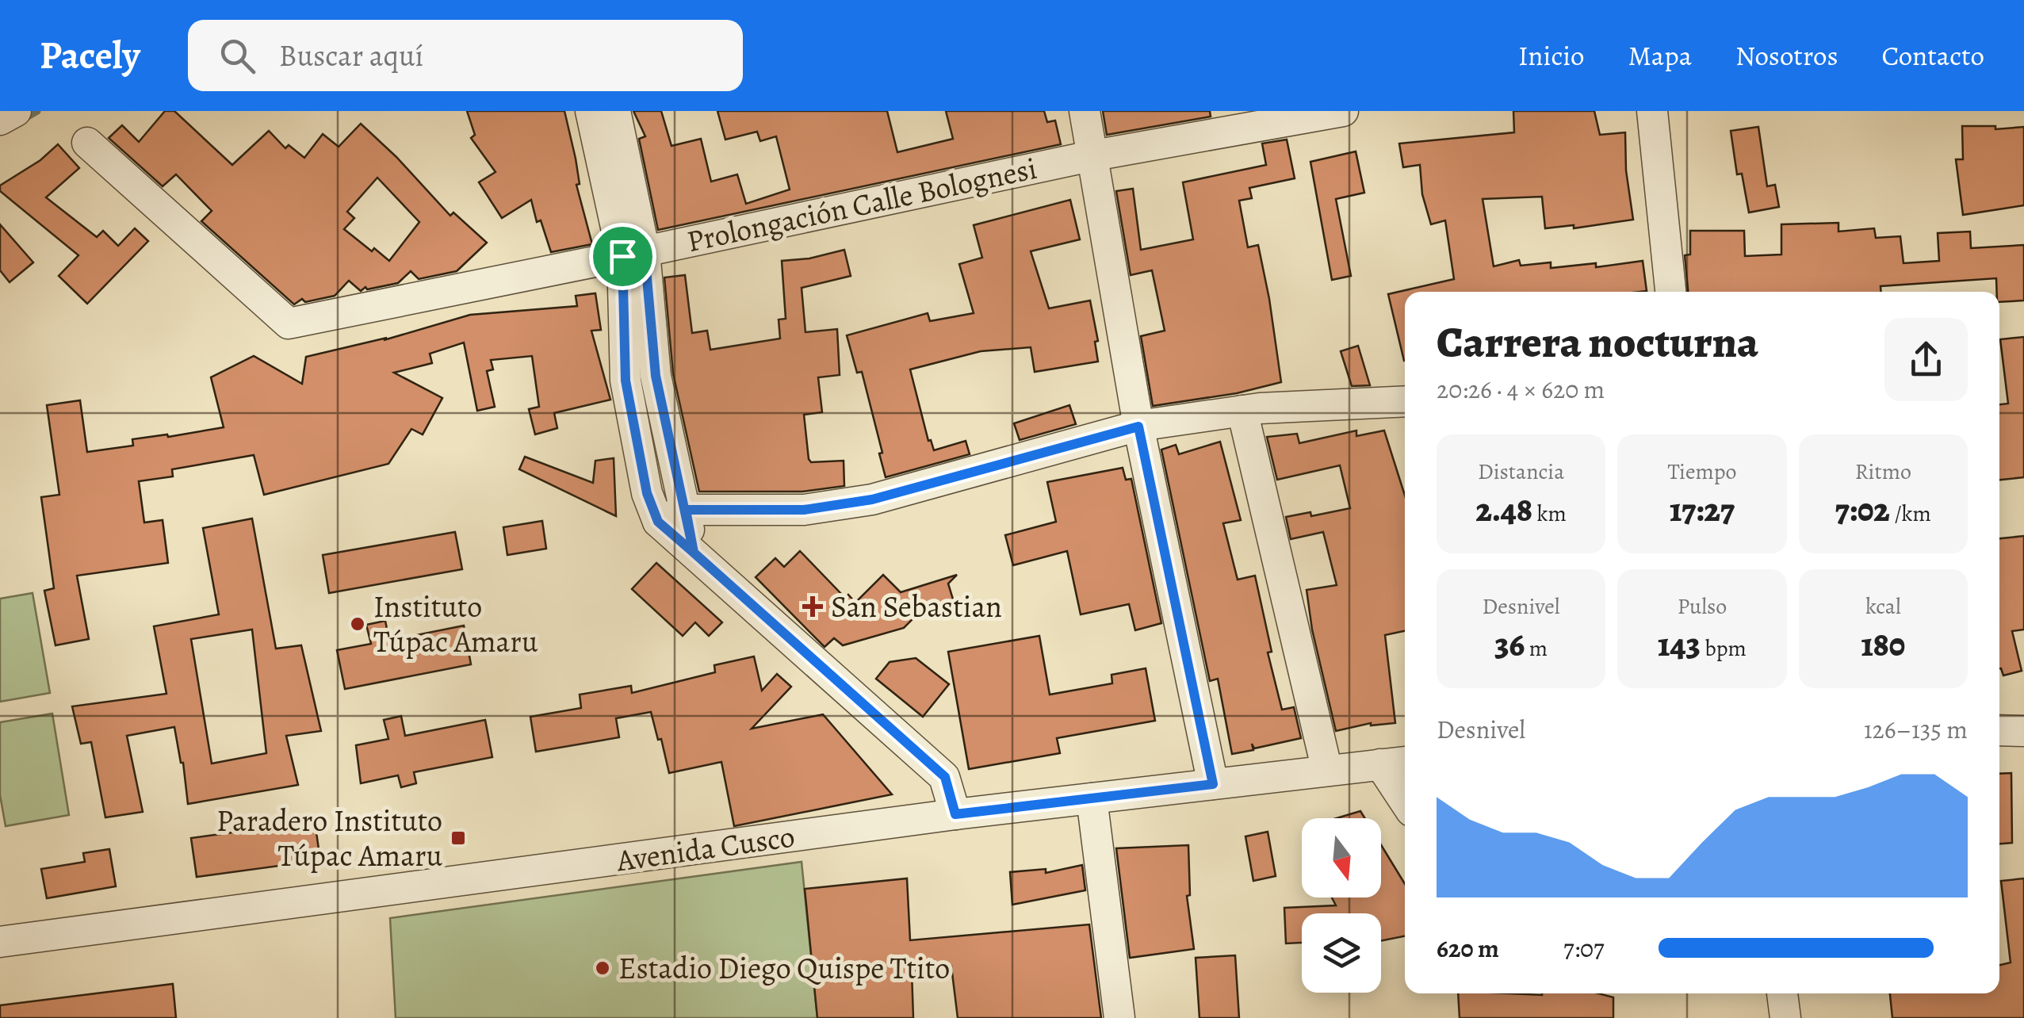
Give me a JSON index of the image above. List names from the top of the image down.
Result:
{
  "streets": {
    "street": ["Prolongación Calle Bolognesi", "Avenida Cusco"]
  },
  "places": {
    "health": ["San Sebastian"],
    "other": ["Instituto Túpac Amaru", "Estadio Diego Quispe Ttito"],
    "transit": ["Paradero Instituto Túpac Amaru"]
  },
  "north": "bottom",
  "page": {
    "header": "Pacely",
    "search": "Buscar aquí",
    "nav": [
      "Inicio",
      "Mapa",
      "Nosotros",
      "Contacto"
    ],
    "heading": ["Carrera nocturna", "20:26 · 4 × 620 m"],
    "stats": [
      ["Distancia", "2.48 km"],
      ["Tiempo", "17:27"],
      ["Ritmo", "7:02 /km"],
      ["Desnivel", "36 m"],
      ["Pulso", "143 bpm"],
      ["kcal", "180"]
    ],
    "chart": ["Desnivel", "126–135 m"],
    "list": [
      {
        "name": "620 m",
        "note": "7:07"
      }
    ]
  }
}
